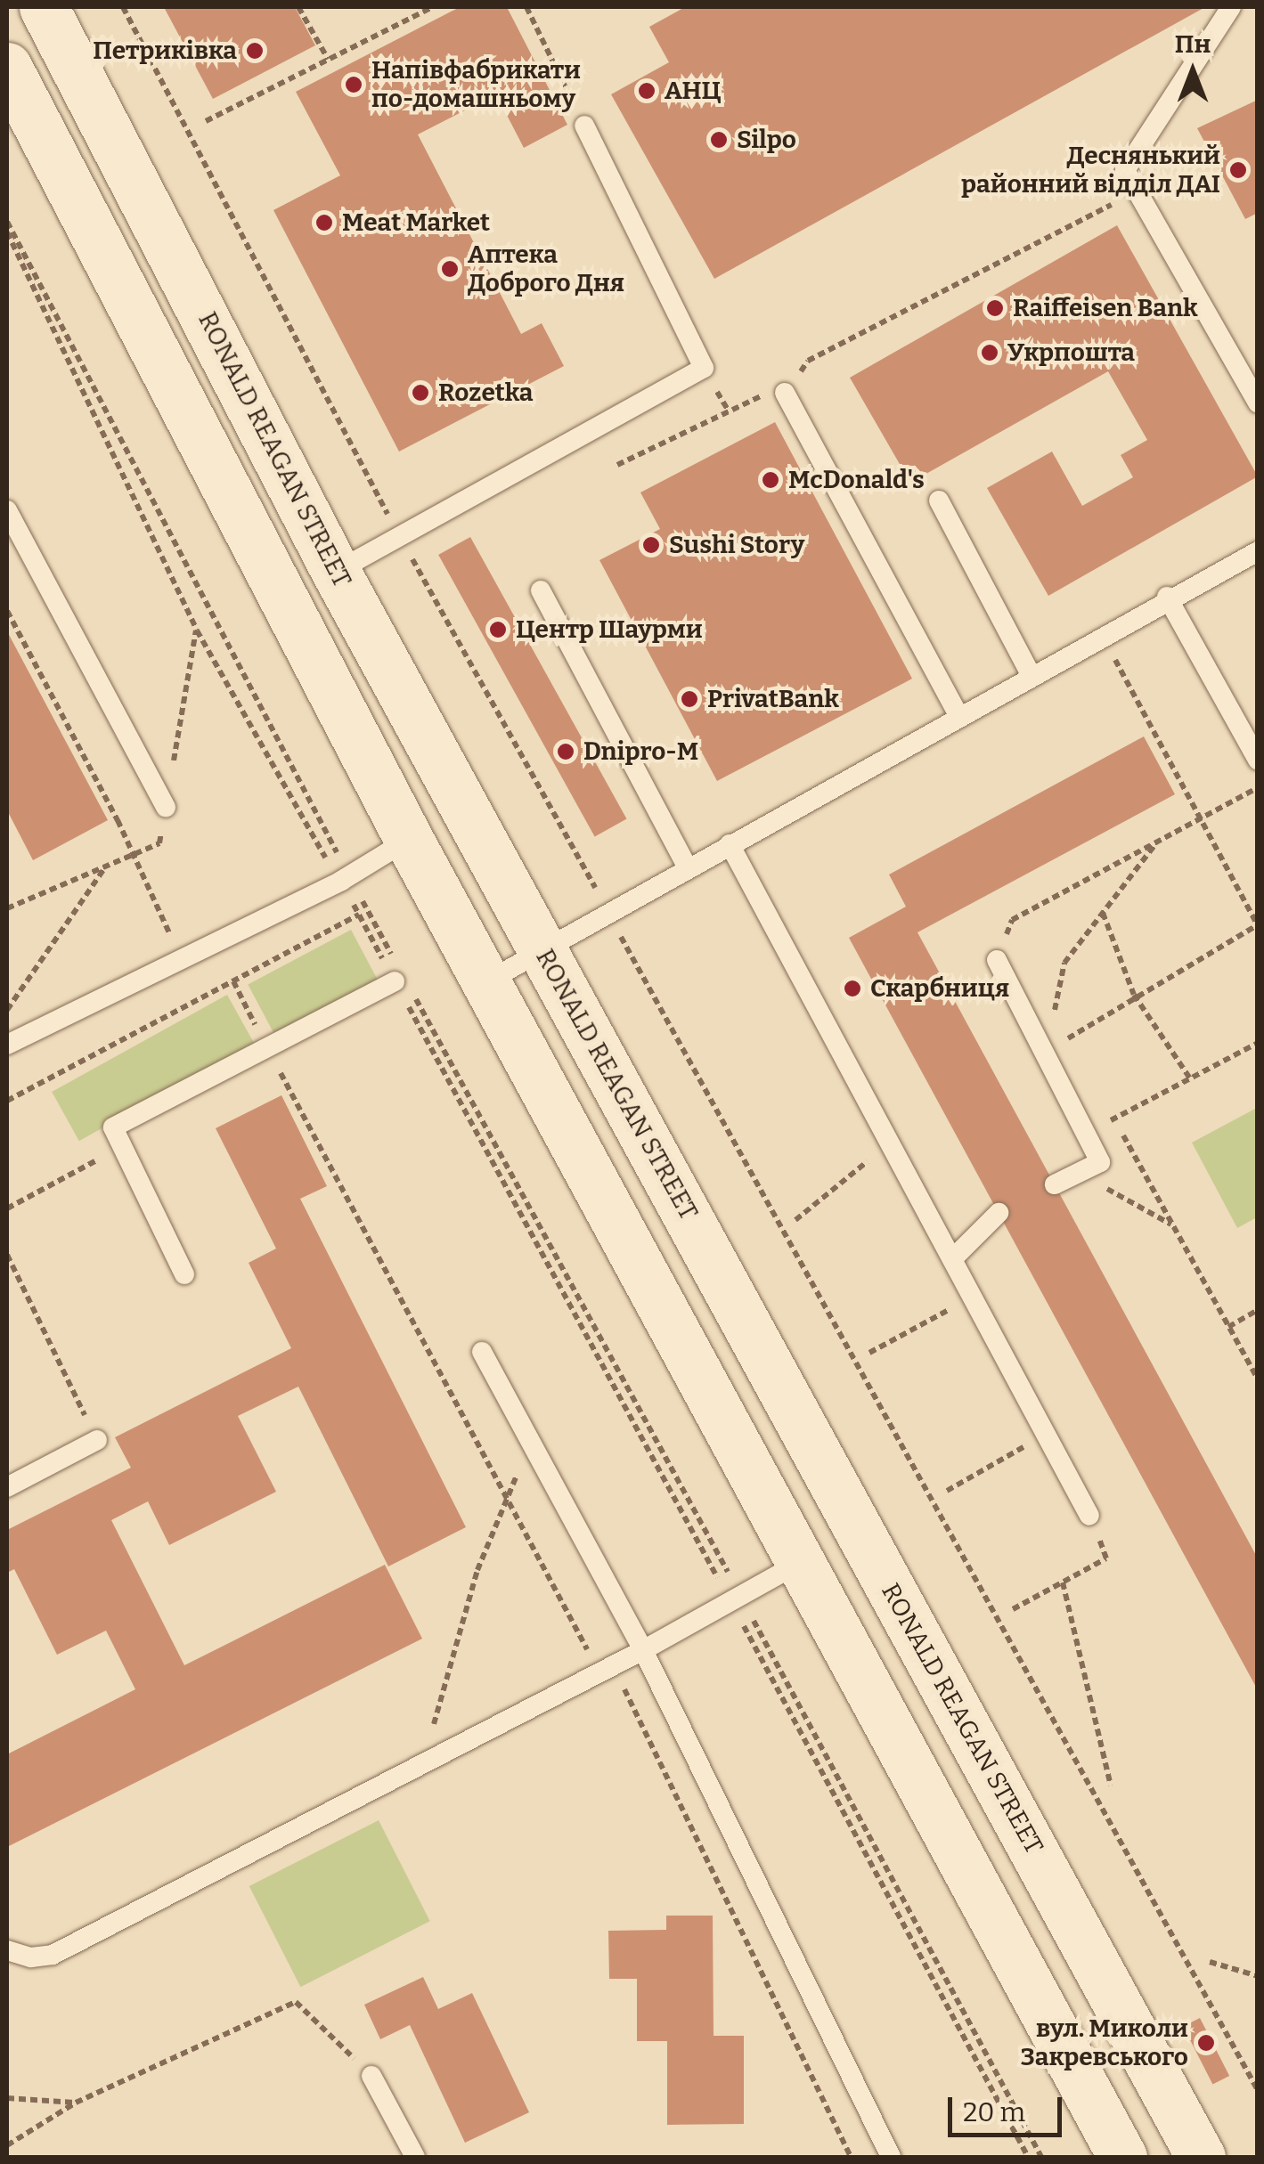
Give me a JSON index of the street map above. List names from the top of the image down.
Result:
{
  "streets": {
    "main road": ["RONALD REAGAN STREET"]
  },
  "places": [
    "Петриківка",
    "Напівфабрикати по-домашньому",
    "АНЦ",
    "Silpo",
    "Деснянький районний відділ ДАІ",
    "Meat Market",
    "Аптека Доброго Дня",
    "Raiffeisen Bank",
    "Укрпошта",
    "Rozetka",
    "McDonald's",
    "Sushi Story",
    "Центр Шаурми",
    "PrivatBank",
    "Dnipro-M",
    "Скарбниця",
    "вул. Миколи Закревського"
  ],
  "scale_bar": "20 m",
  "north": "top"
}
